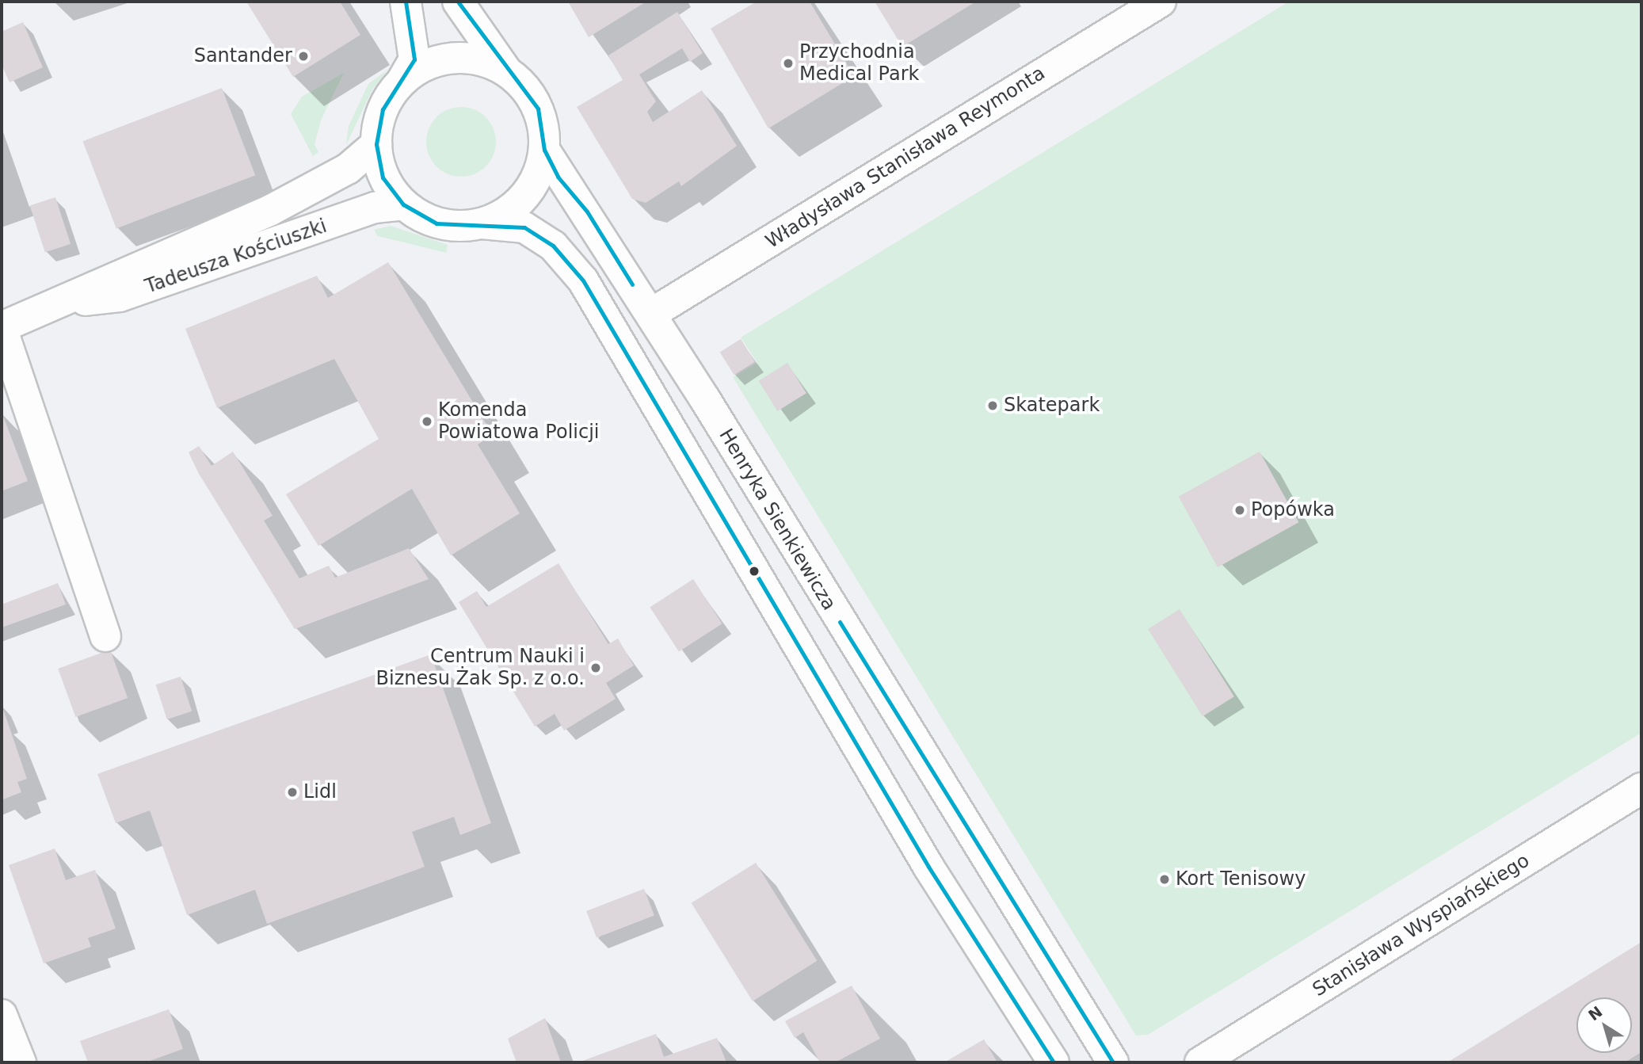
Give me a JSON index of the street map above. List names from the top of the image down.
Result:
{
  "streets": {
    "street": [
      "Władysława Stanisława Reymonta",
      "Tadeusza Kościuszki",
      "Henryka Sienkiewicza",
      "Stanisława Wyspiańskiego"
    ]
  },
  "crossings": [
    ["Władysława Stanisława Reymonta", "Henryka Sienkiewicza"],
    ["Tadeusza Kościuszki", "Henryka Sienkiewicza"]
  ],
  "places": [
    "Santander",
    "Przychodnia Medical Park",
    "Skatepark",
    "Komenda Powiatowa Policji",
    "Popówka",
    "Centrum Nauki i Biznesu Żak Sp. z o.o.",
    "Lidl",
    "Kort Tenisowy"
  ],
  "north": "top left"
}
